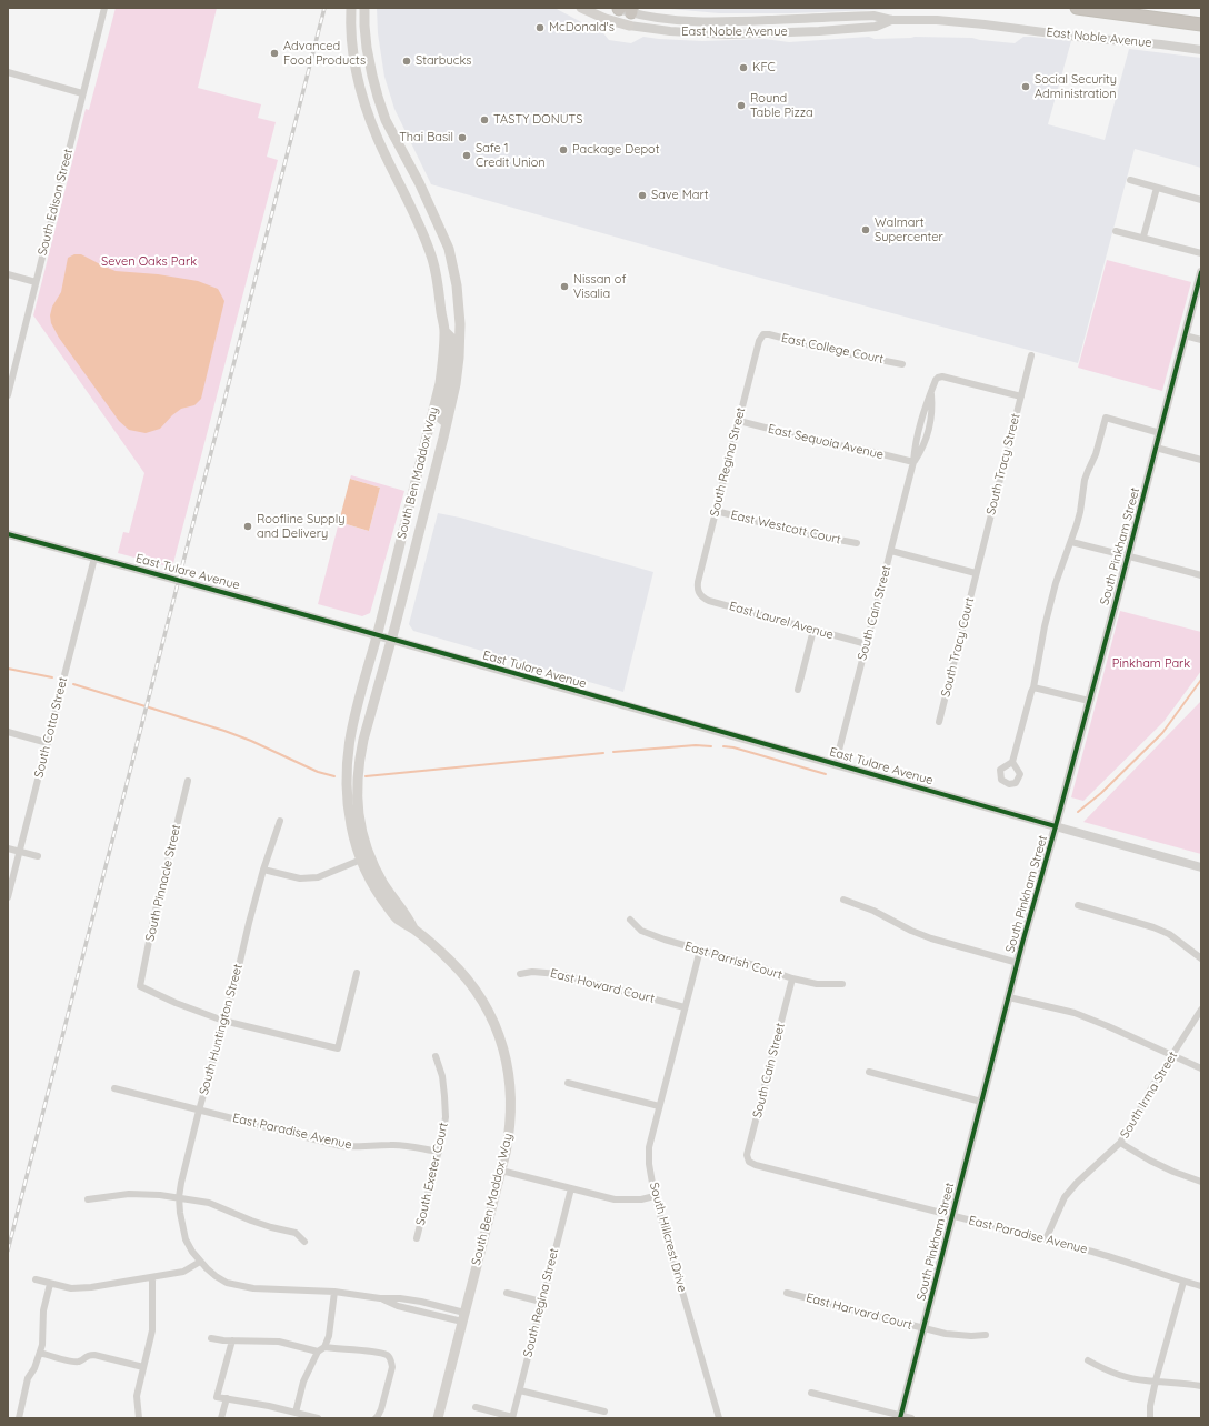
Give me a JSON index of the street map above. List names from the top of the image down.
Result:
{
  "streets": {
    "main road": ["East Noble Avenue", "South Ben Maddox Way"],
    "street": [
      "South Edison Street",
      "East College Court",
      "East Sequoia Avenue",
      "South Regina Street",
      "South Tracy Street",
      "East Westcott Court",
      "South Pinkham Street",
      "East Tulare Avenue",
      "South Cain Street",
      "East Laurel Avenue",
      "South Tracy Court",
      "South Cotta Street",
      "South Pinnacle Street",
      "East Parrish Court",
      "East Howard Court",
      "South Huntington Street",
      "South Irma Street",
      "East Paradise Avenue",
      "South Exeter Court",
      "South Hillcrest Drive",
      "East Harvard Court"
    ]
  },
  "crossings": [
    ["East College Court", "South Regina Street"],
    ["East Sequoia Avenue", "South Regina Street"],
    ["East Sequoia Avenue", "South Cain Street"],
    ["South Regina Street", "East Westcott Court"],
    ["South Regina Street", "East Laurel Avenue"],
    ["South Tracy Street", "South Cain Street"],
    ["South Tracy Street", "South Tracy Court"],
    ["South Ben Maddox Way", "East Tulare Avenue"],
    ["South Pinkham Street", "East Tulare Avenue"],
    ["South Pinkham Street", "East Paradise Avenue"],
    ["South Pinkham Street", "East Harvard Court"],
    ["East Tulare Avenue", "South Cain Street"],
    ["East Tulare Avenue", "South Cotta Street"],
    ["South Cain Street", "East Laurel Avenue"],
    ["South Cain Street", "East Parrish Court"],
    ["South Cain Street", "East Paradise Avenue"],
    ["South Pinnacle Street", "South Huntington Street"],
    ["East Parrish Court", "South Hillcrest Drive"],
    ["East Howard Court", "South Hillcrest Drive"],
    ["South Huntington Street", "East Paradise Avenue"],
    ["South Irma Street", "East Paradise Avenue"],
    ["East Paradise Avenue", "South Exeter Court"]
  ],
  "parks": ["Seven Oaks Park", "Pinkham Park"],
  "places": [
    "McDonald's",
    "Advanced Food Products",
    "Starbucks",
    "KFC",
    "Social Security Administration",
    "Round Table Pizza",
    "TASTY DONUTS",
    "Thai Basil",
    "Package Depot",
    "Safe 1 Credit Union",
    "Save Mart",
    "Walmart Supercenter",
    "Nissan of Visalia",
    "Roofline Supply and Delivery"
  ]
}
